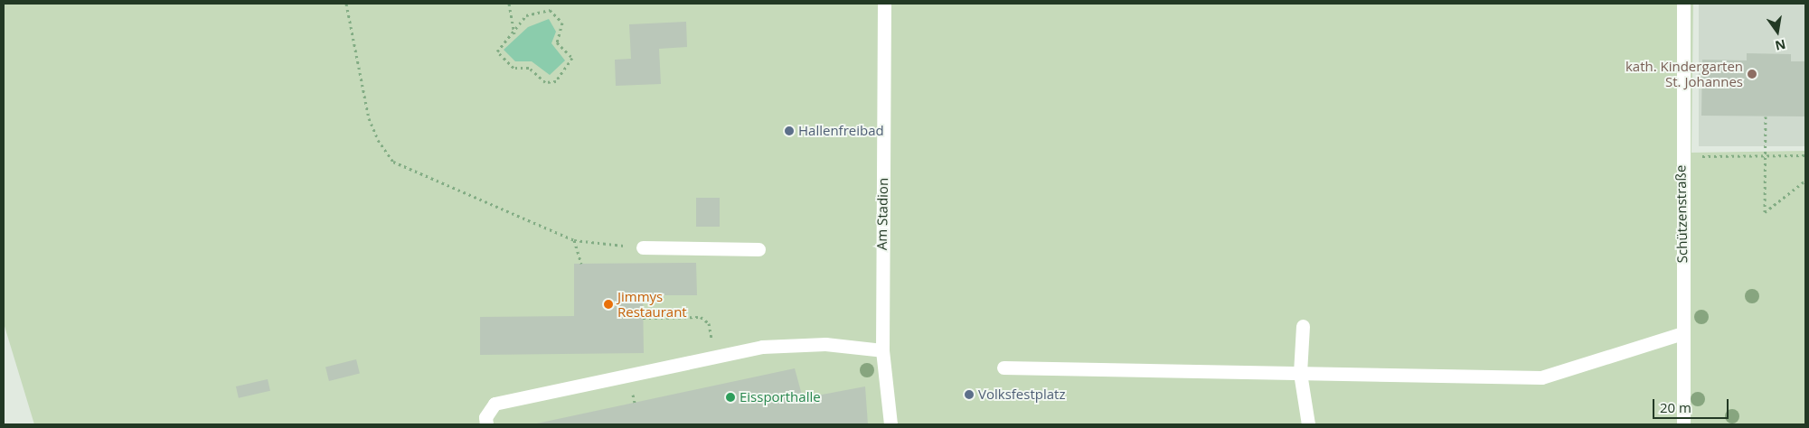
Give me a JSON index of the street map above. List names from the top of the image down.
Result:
{
  "streets": {
    "street": ["Am Stadion", "Schützenstraße"]
  },
  "places": [
    "kath. Kindergarten St. Johannes",
    "Hallenfreibad",
    "Jimmys Restaurant",
    "Volksfestplatz",
    "Eissporthalle"
  ],
  "scale_bar": "20 m",
  "north": "bottom"
}
